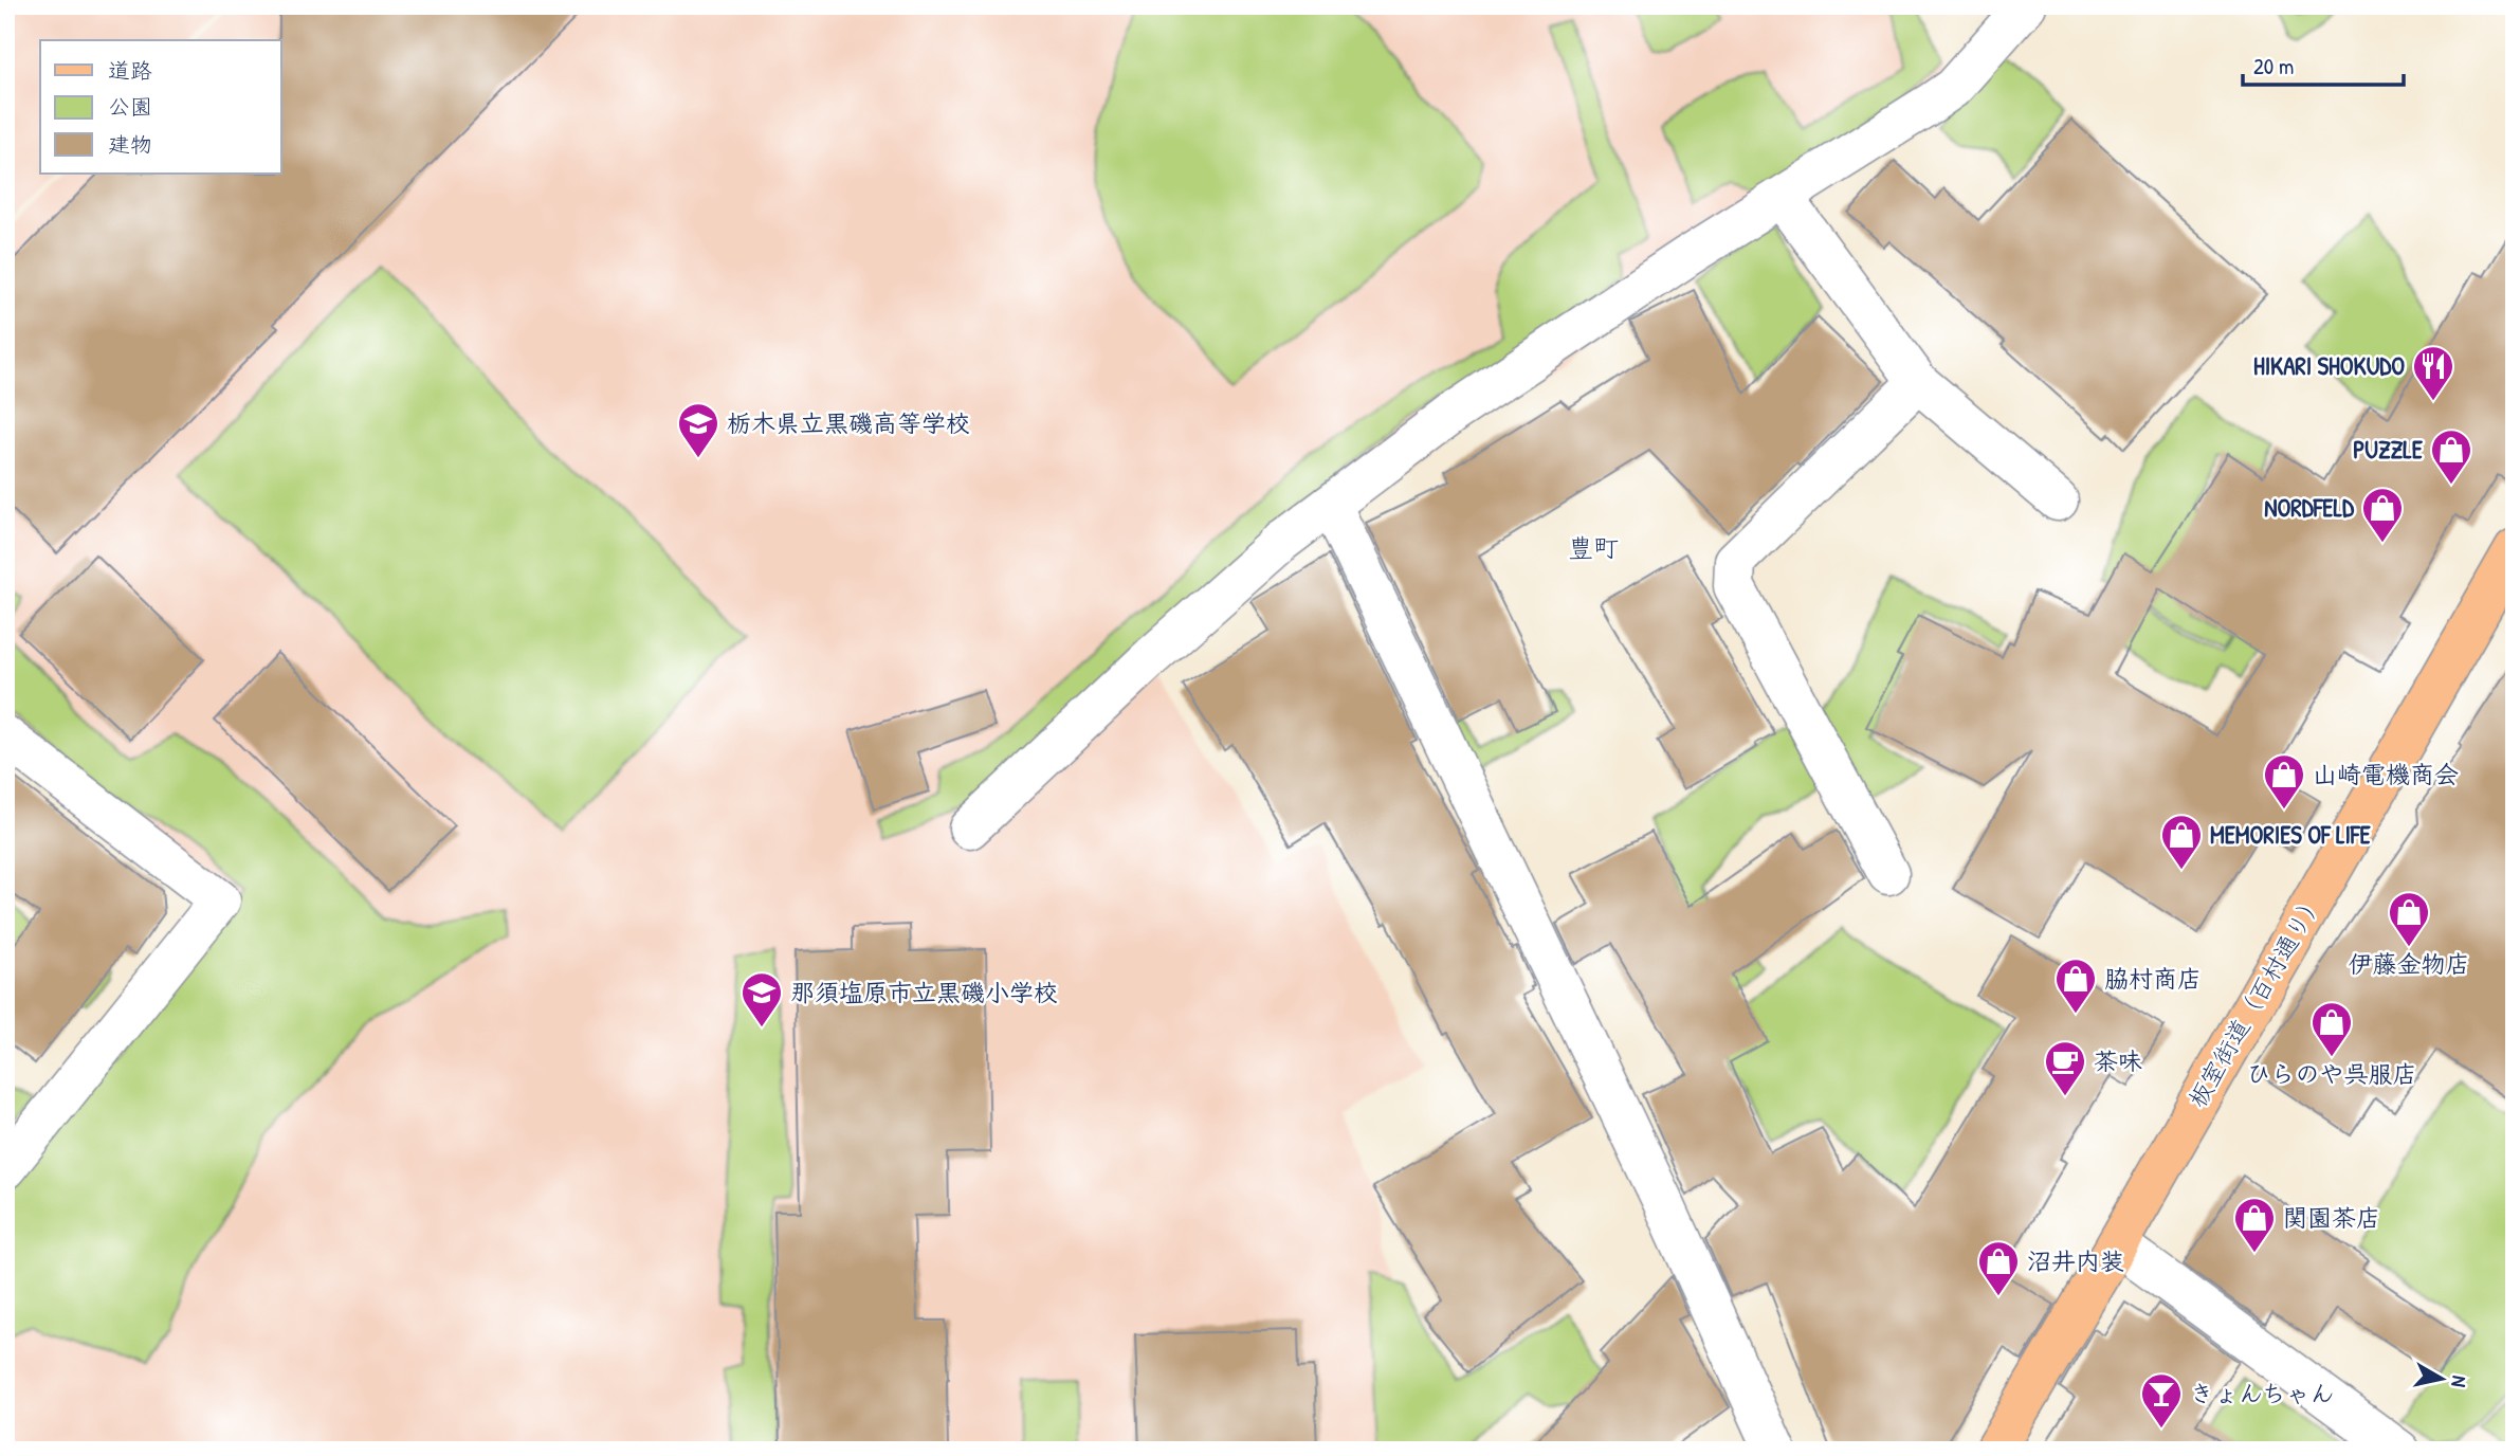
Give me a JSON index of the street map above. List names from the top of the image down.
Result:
{
  "streets": {
    "main road": ["板室街道（百村通り）"]
  },
  "districts": ["豊町"],
  "places": {
    "restaurant": ["HIKARI SHOKUDO"],
    "school or university": ["栃木県立黒磯高等学校", "那須塩原市立黒磯小学校"],
    "shop": [
      "PUZZLE",
      "NORDFELD",
      "山崎電機商会",
      "MEMORIES OF LIFE",
      "伊藤金物店",
      "脇村商店",
      "ひらのや呉服店",
      "関園茶店",
      "沼井内装"
    ],
    "cafe": ["茶味"],
    "bar": ["きょんちゃん"]
  },
  "legend": ["道路", "公園", "建物"],
  "scale_bar": "20 m",
  "north": "right"
}
